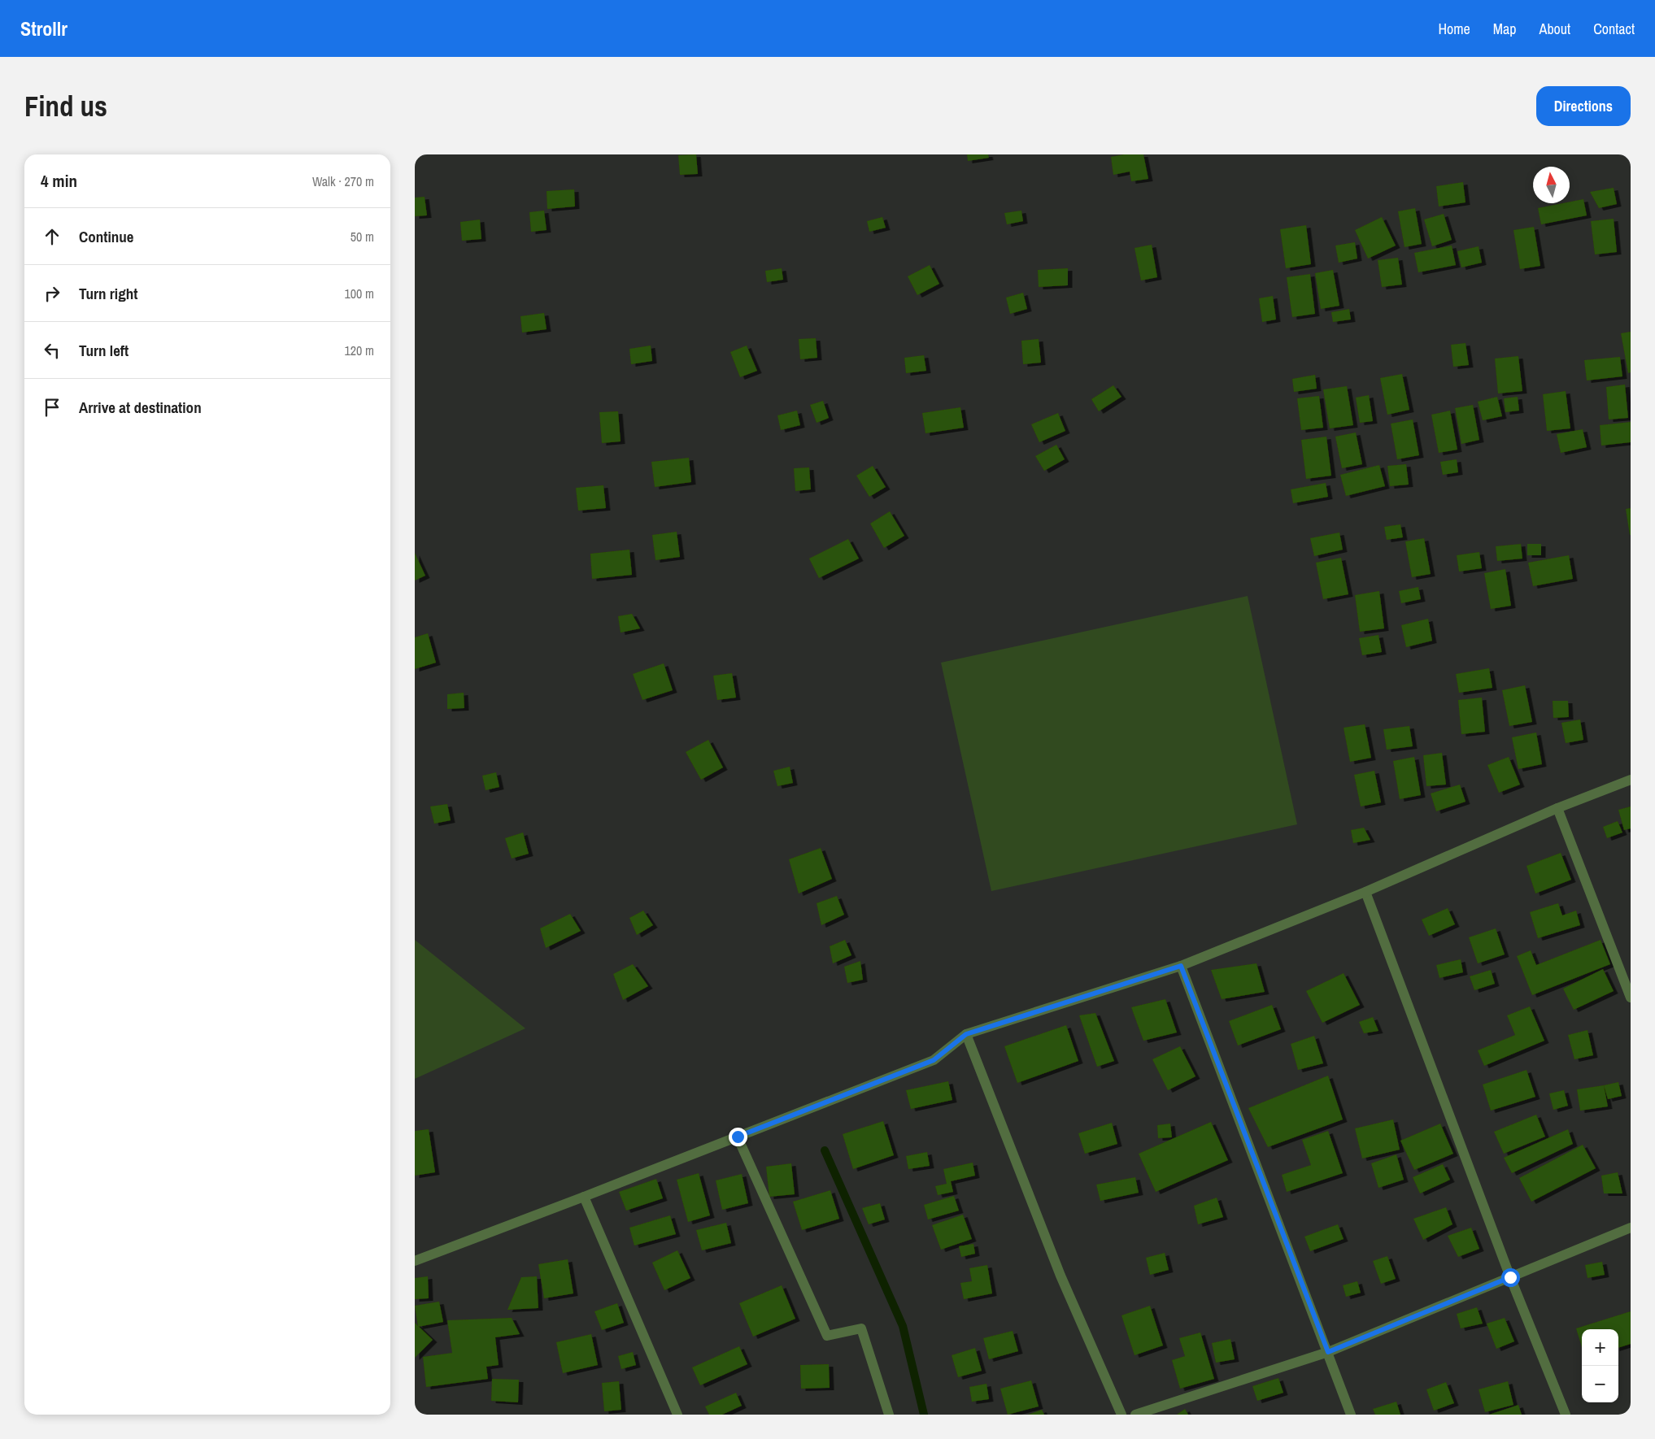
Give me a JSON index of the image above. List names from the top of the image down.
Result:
{
  "north": "top",
  "page": {
    "header": "Strollr",
    "nav": [
      "Home",
      "Map",
      "About",
      "Contact"
    ],
    "buttons": "Directions",
    "title": "Find us",
    "heading": ["4 min", "Walk · 270 m"],
    "list": [
      ["Continue", "50 m"],
      ["Turn right", "100 m"],
      ["Turn left", "120 m"],
      "Arrive at destination"
    ],
    "map_buttons": ["+", "−"]
  }
}
